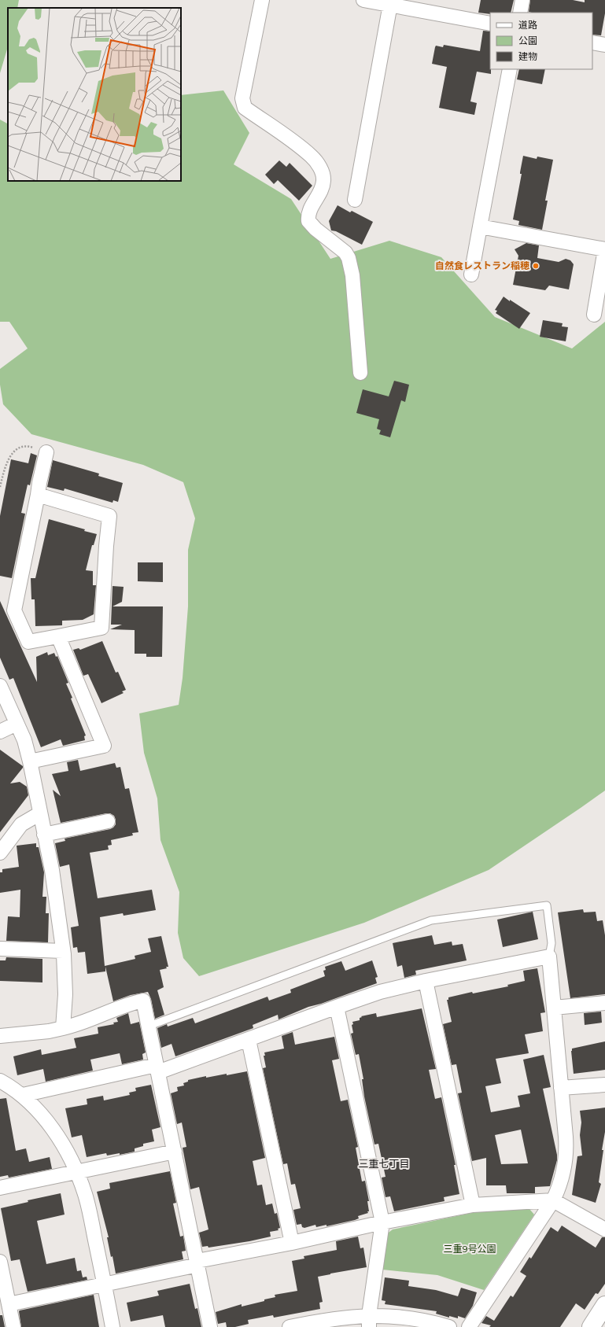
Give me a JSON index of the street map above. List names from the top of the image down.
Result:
{
  "districts": ["三重七丁目"],
  "parks": ["三重9号公園"],
  "places": ["自然食レストラン稲穂"],
  "legend": ["道路", "公園", "建物"]
}
